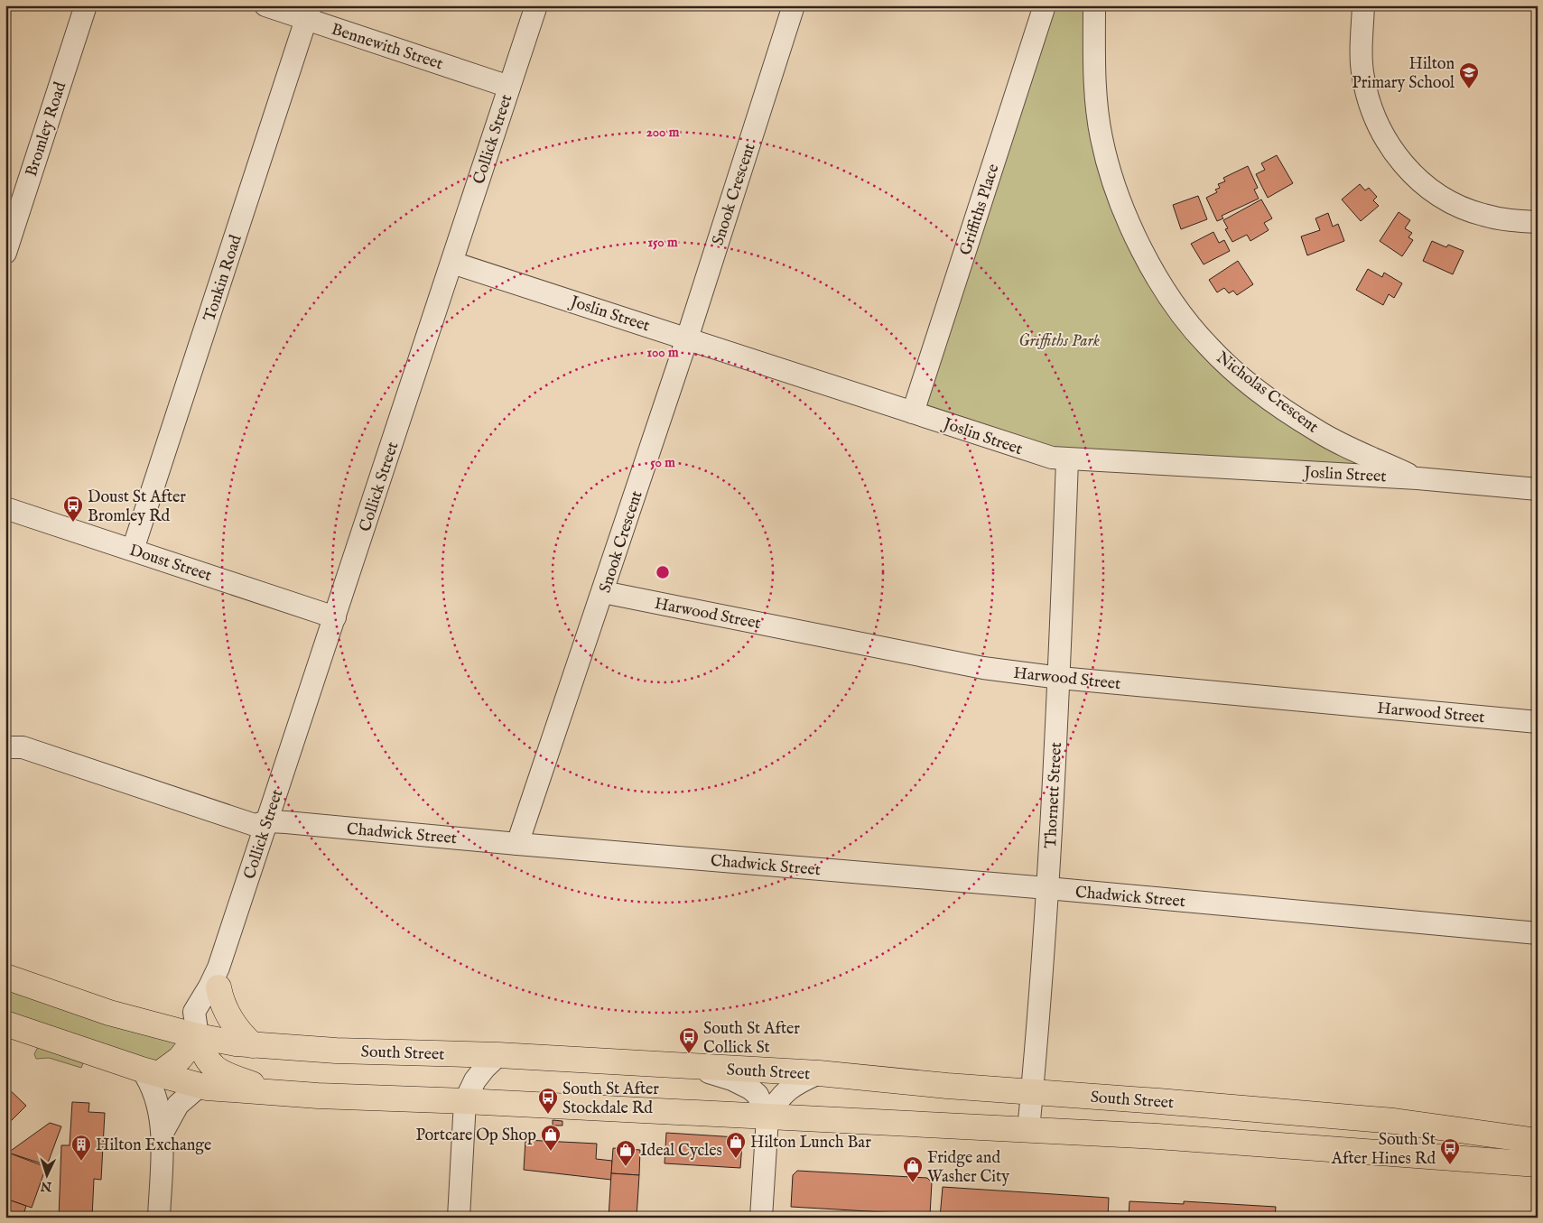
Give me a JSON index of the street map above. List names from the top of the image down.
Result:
{
  "streets": {
    "main road": ["South Street"],
    "street": [
      "Bennewith Street",
      "Bromley Road",
      "Collick Street",
      "Snook Crescent",
      "Griffiths Place",
      "Tonkin Road",
      "Joslin Street",
      "Nicholas Crescent",
      "Doust Street",
      "Harwood Street",
      "Thornett Street",
      "Chadwick Street"
    ]
  },
  "crossings": [
    ["Bennewith Street", "Collick Street"],
    ["Bennewith Street", "Tonkin Road"],
    ["Collick Street", "Joslin Street"],
    ["Collick Street", "Doust Street"],
    ["Collick Street", "Chadwick Street"],
    ["Collick Street", "South Street"],
    ["Snook Crescent", "Joslin Street"],
    ["Snook Crescent", "Harwood Street"],
    ["Snook Crescent", "Chadwick Street"],
    ["Griffiths Place", "Joslin Street"],
    ["Tonkin Road", "Doust Street"],
    ["Joslin Street", "Nicholas Crescent"],
    ["Joslin Street", "Thornett Street"],
    ["Harwood Street", "Thornett Street"],
    ["Thornett Street", "Chadwick Street"],
    ["Thornett Street", "South Street"]
  ],
  "parks": ["Griffiths Park"],
  "places": {
    "school or university": ["Hilton Primary School"],
    "bus stop": [
      "Doust St After Bromley Rd",
      "South St After Collick St",
      "South St After Stockdale Rd",
      "South St After Hines Rd"
    ],
    "shop": [
      "Portcare Op Shop",
      "Hilton Lunch Bar",
      "Ideal Cycles",
      "Fridge and Washer City"
    ],
    "building": ["Hilton Exchange"]
  },
  "north": "bottom",
  "rings": [
    "200 m",
    "150 m",
    "100 m",
    "50 m"
  ]
}
